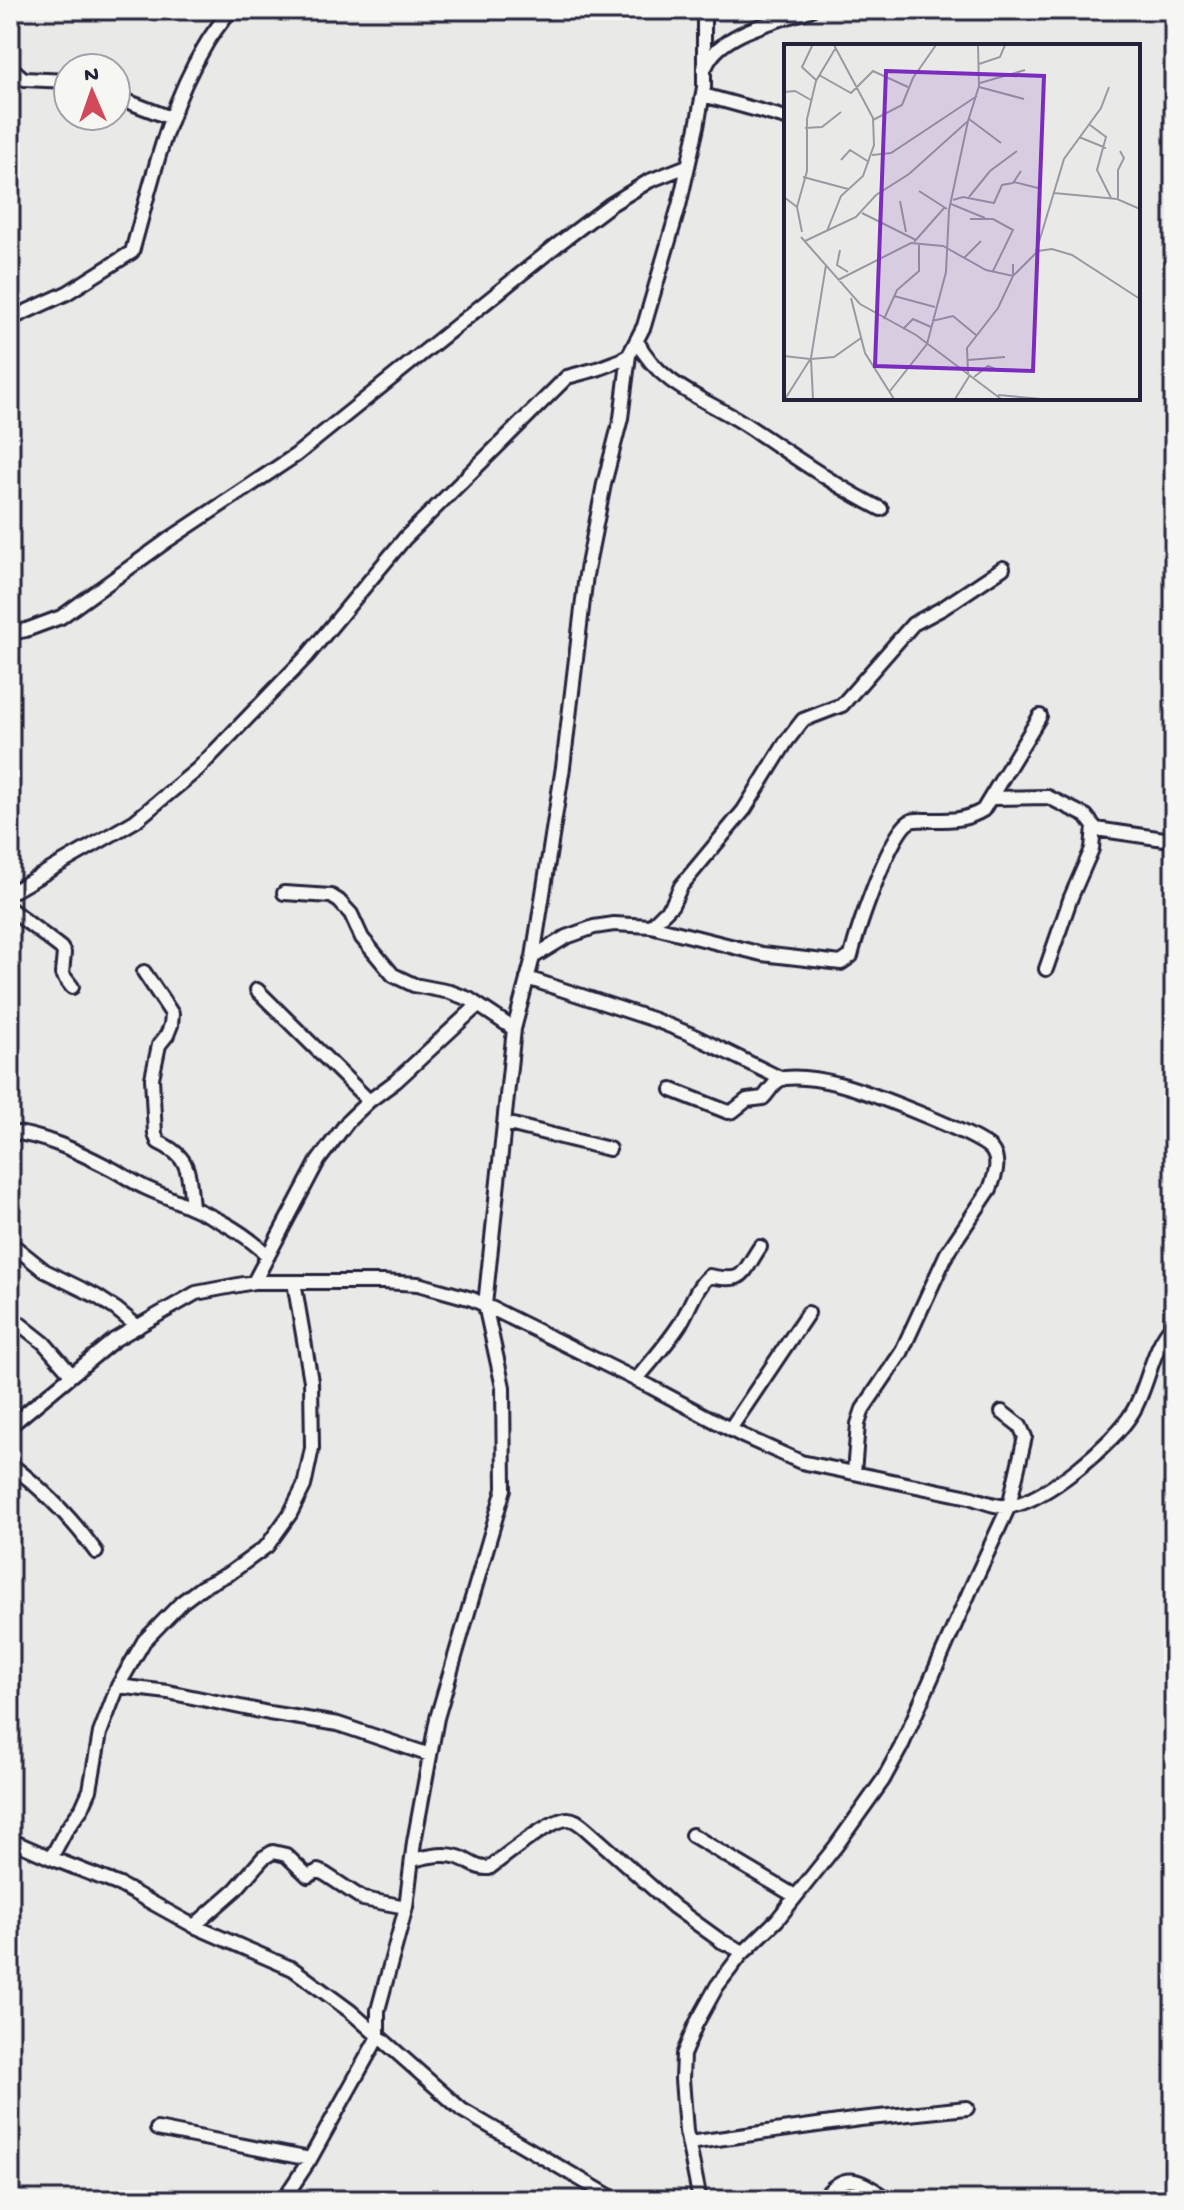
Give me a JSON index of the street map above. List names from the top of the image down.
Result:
{
  "north": "top"
}
